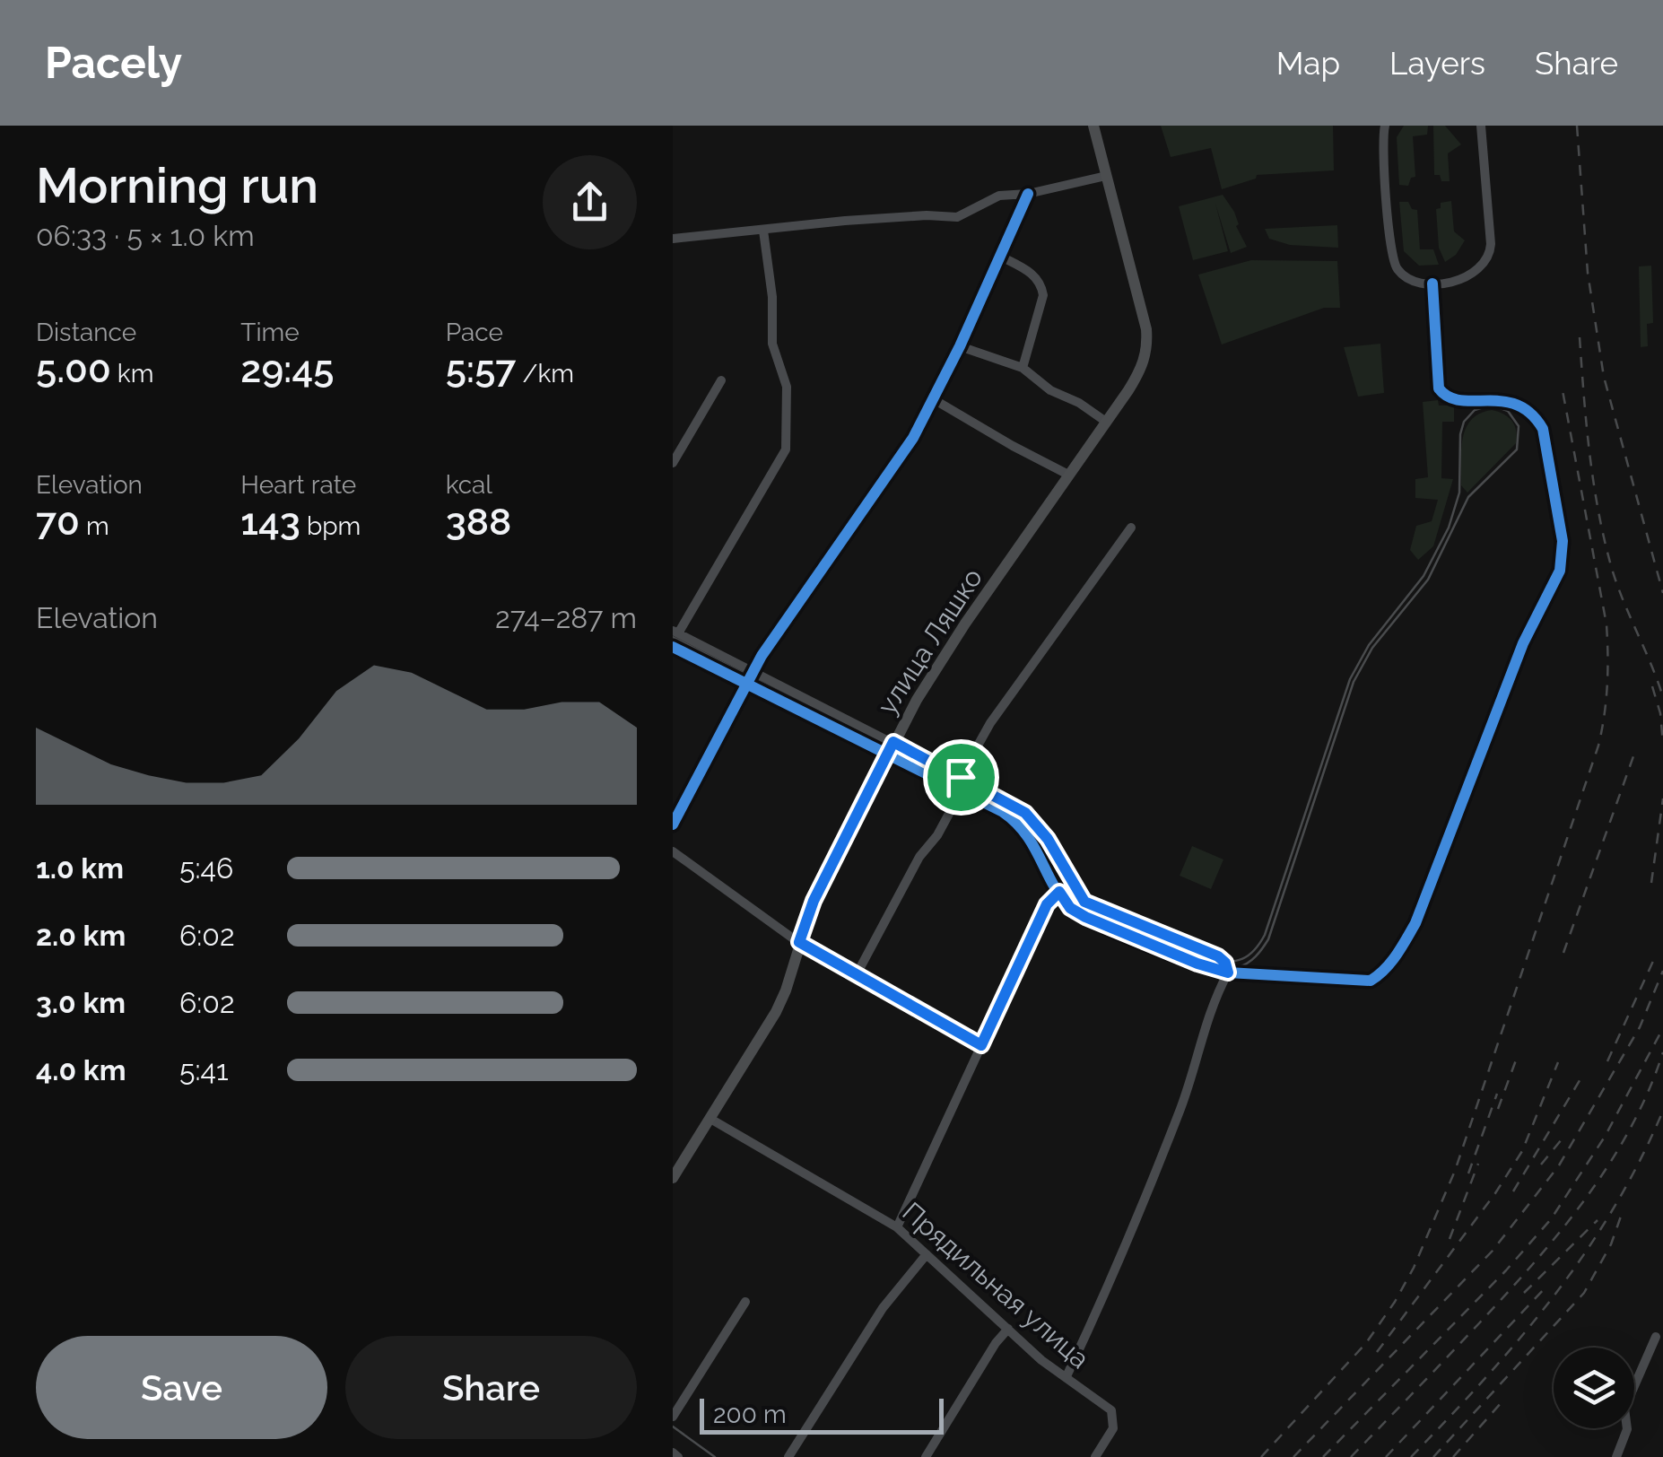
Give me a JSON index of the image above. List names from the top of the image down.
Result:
{
  "streets": {
    "main road": ["улица Ляшко"],
    "street": ["Прядильная улица"]
  },
  "crossings": [
    ["улица Ляшко", "Прядильная улица"]
  ],
  "scale_bar": "200 m",
  "page": {
    "header": "Pacely",
    "nav": ["Map", "Layers", "Share"],
    "heading": ["Morning run", "06:33 · 5 × 1.0 km"],
    "stats": [
      ["Distance", "5.00 km"],
      ["Time", "29:45"],
      ["Pace", "5:57 /km"],
      ["Elevation", "70 m"],
      ["Heart rate", "143 bpm"],
      ["kcal", "388"]
    ],
    "chart": ["Elevation", "274–287 m"],
    "list": [
      {
        "name": "1.0 km",
        "note": "5:46"
      },
      {
        "name": "2.0 km",
        "note": "6:02"
      },
      {
        "name": "3.0 km",
        "note": "6:02"
      },
      {
        "name": "4.0 km",
        "note": "5:41"
      }
    ],
    "buttons": ["Save", "Share"],
    "scale": "200 m"
  }
}
